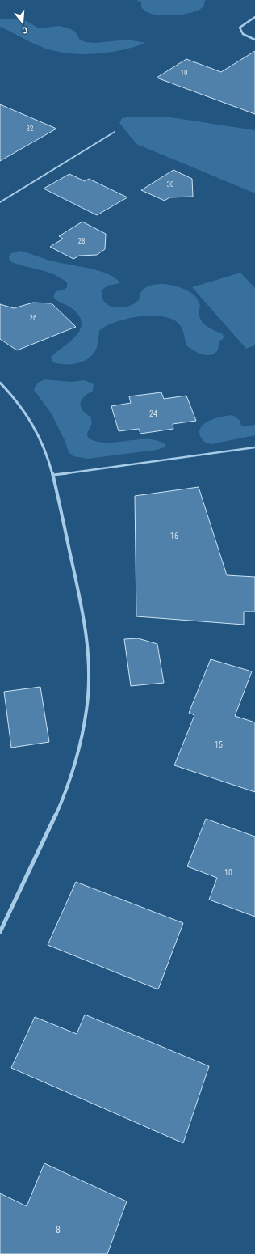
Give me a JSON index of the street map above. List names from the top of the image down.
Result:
{
  "house_numbers": [
    "10",
    "32",
    "30",
    "28",
    "26",
    "24",
    "16",
    "15",
    "10",
    "8"
  ],
  "north": "bottom"
}
